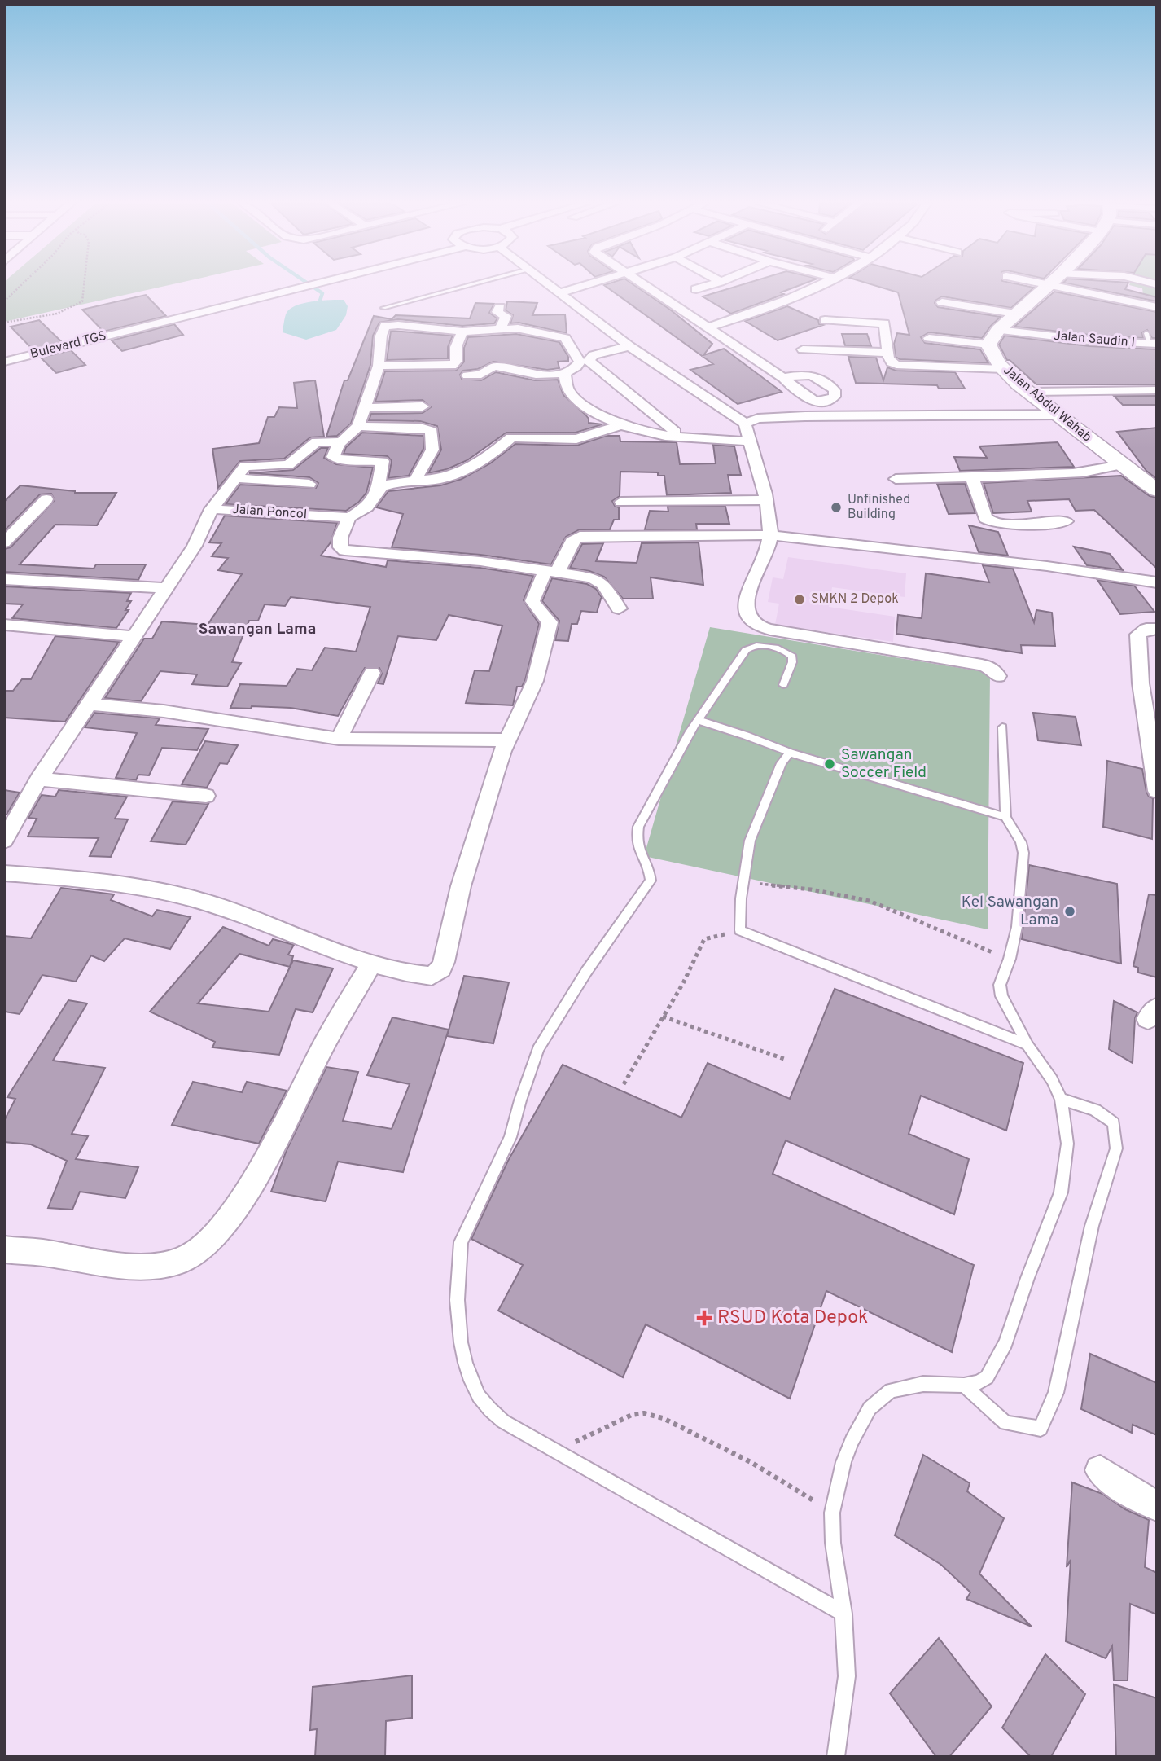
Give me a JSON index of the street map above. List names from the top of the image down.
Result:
{
  "streets": {
    "street": [
      "Jalan Saudin I",
      "Bulevard TGS",
      "Jalan Abdul Wahab",
      "Jalan Poncol"
    ]
  },
  "crossings": [
    ["Jalan Saudin I", "Jalan Abdul Wahab"]
  ],
  "districts": ["Sawangan Lama"],
  "places": {
    "other": [
      "Unfinished Building",
      "SMKN 2 Depok",
      "Sawangan Soccer Field",
      "Kel Sawangan Lama"
    ],
    "health": ["RSUD Kota Depok"]
  }
}
